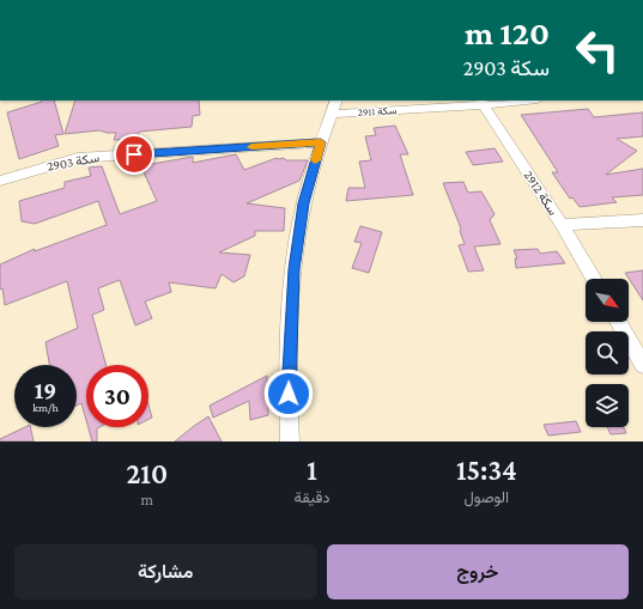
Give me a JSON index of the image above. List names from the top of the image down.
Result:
{
  "streets": {
    "street": ["سكة 2911", "سكة 2903", "سكة 2912"]
  },
  "crossings": [
    ["سكة 2911", "سكة 2912"]
  ],
  "north": "bottom right",
  "page": {
    "turn": ["120 m", "سكة 2903"],
    "speed": "19 km/h",
    "limit": "30",
    "eta": [
      "15:34",
      "الوصول",
      "1",
      "دقيقة",
      "210",
      "m"
    ],
    "buttons": ["خروج", "مشاركة"]
  }
}
